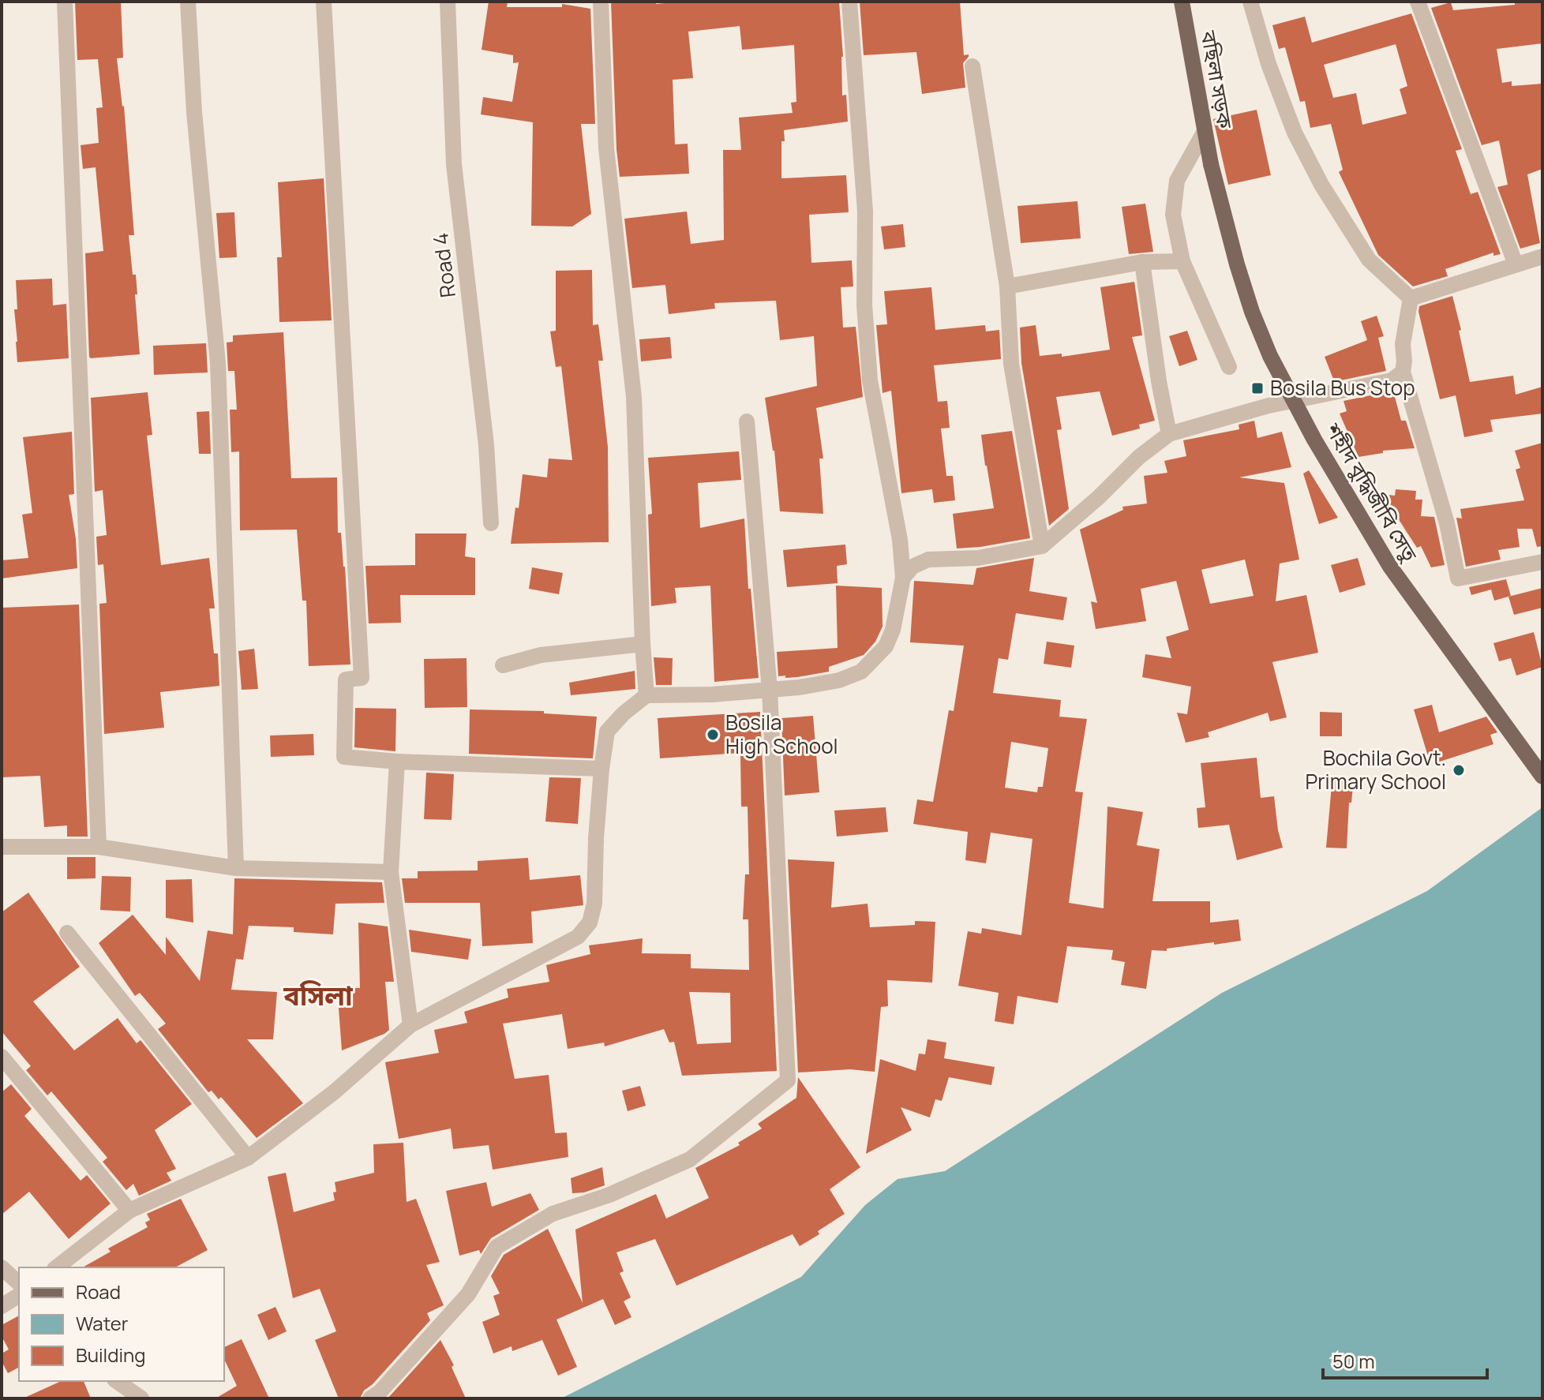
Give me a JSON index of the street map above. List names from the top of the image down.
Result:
{
  "streets": {
    "main road": ["বছিলা সড়ক", "শহীদ বুদ্ধিজীবি সেতু"],
    "street": ["Road 4"]
  },
  "crossings": [
    ["বছিলা সড়ক", "শহীদ বুদ্ধিজীবি সেতু"]
  ],
  "districts": ["বসিলা"],
  "places": {
    "transit": ["Bosila Bus Stop"],
    "other": ["Bosila High School", "Bochila Govt. Primary School"]
  },
  "legend": ["Road", "Water", "Building"],
  "scale_bar": "50 m"
}
